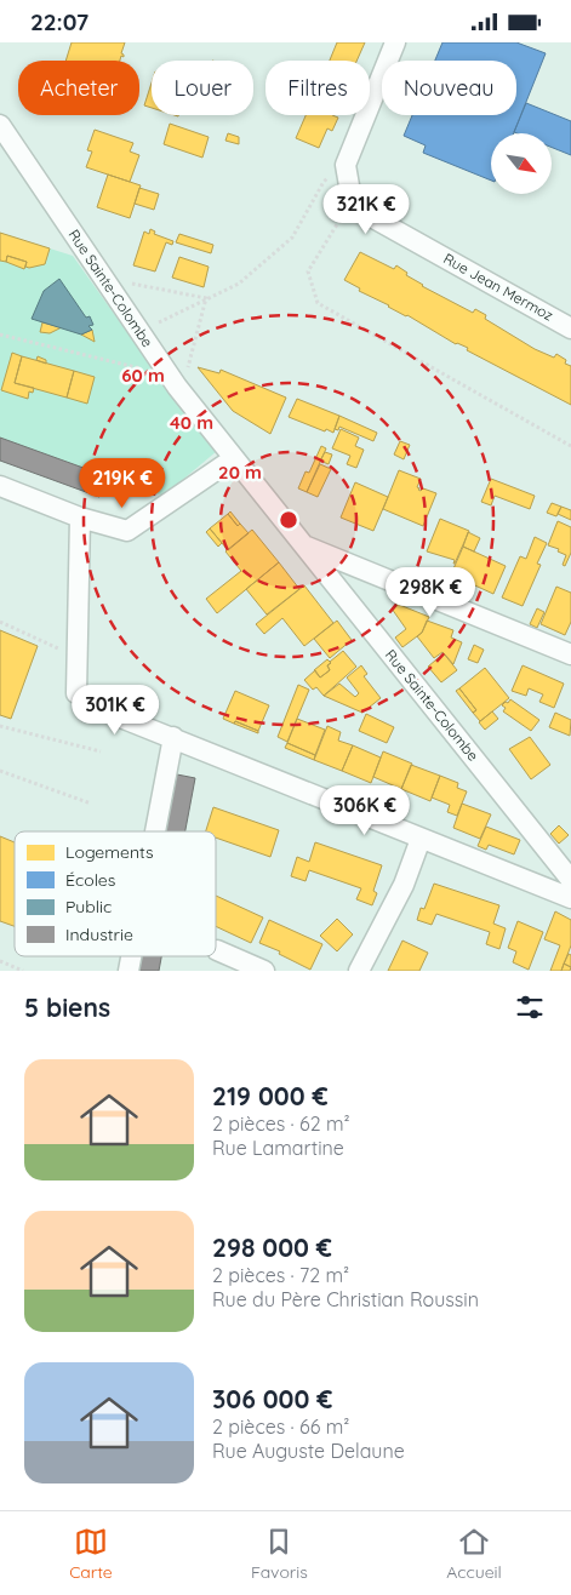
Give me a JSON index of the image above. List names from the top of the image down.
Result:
{
  "streets": {
    "street": ["Rue Jean Mermoz", "Rue Sainte-Colombe"]
  },
  "legend": [
    "Logements",
    "Écoles",
    "Public",
    "Industrie"
  ],
  "north": "bottom right",
  "page": {
    "status": "22:07",
    "chip": [
      "Acheter",
      "Louer",
      "Filtres",
      "Nouveau"
    ],
    "price": [
      "321K €",
      "219K €",
      "298K €",
      "301K €",
      "306K €"
    ],
    "heading": "5 biens",
    "list": [
      {
        "name": "219 000 €",
        "note": "2 pièces · 62 m² · Rue Lamartine"
      },
      {
        "name": "298 000 €",
        "note": "2 pièces · 72 m² · Rue du Père Christian Roussin"
      },
      {
        "name": "306 000 €",
        "note": "2 pièces · 66 m² · Rue Auguste Delaune"
      }
    ],
    "tabs": ["Carte", "Favoris", "Accueil"]
  },
  "rings": ["60 m", "40 m", "20 m"]
}
